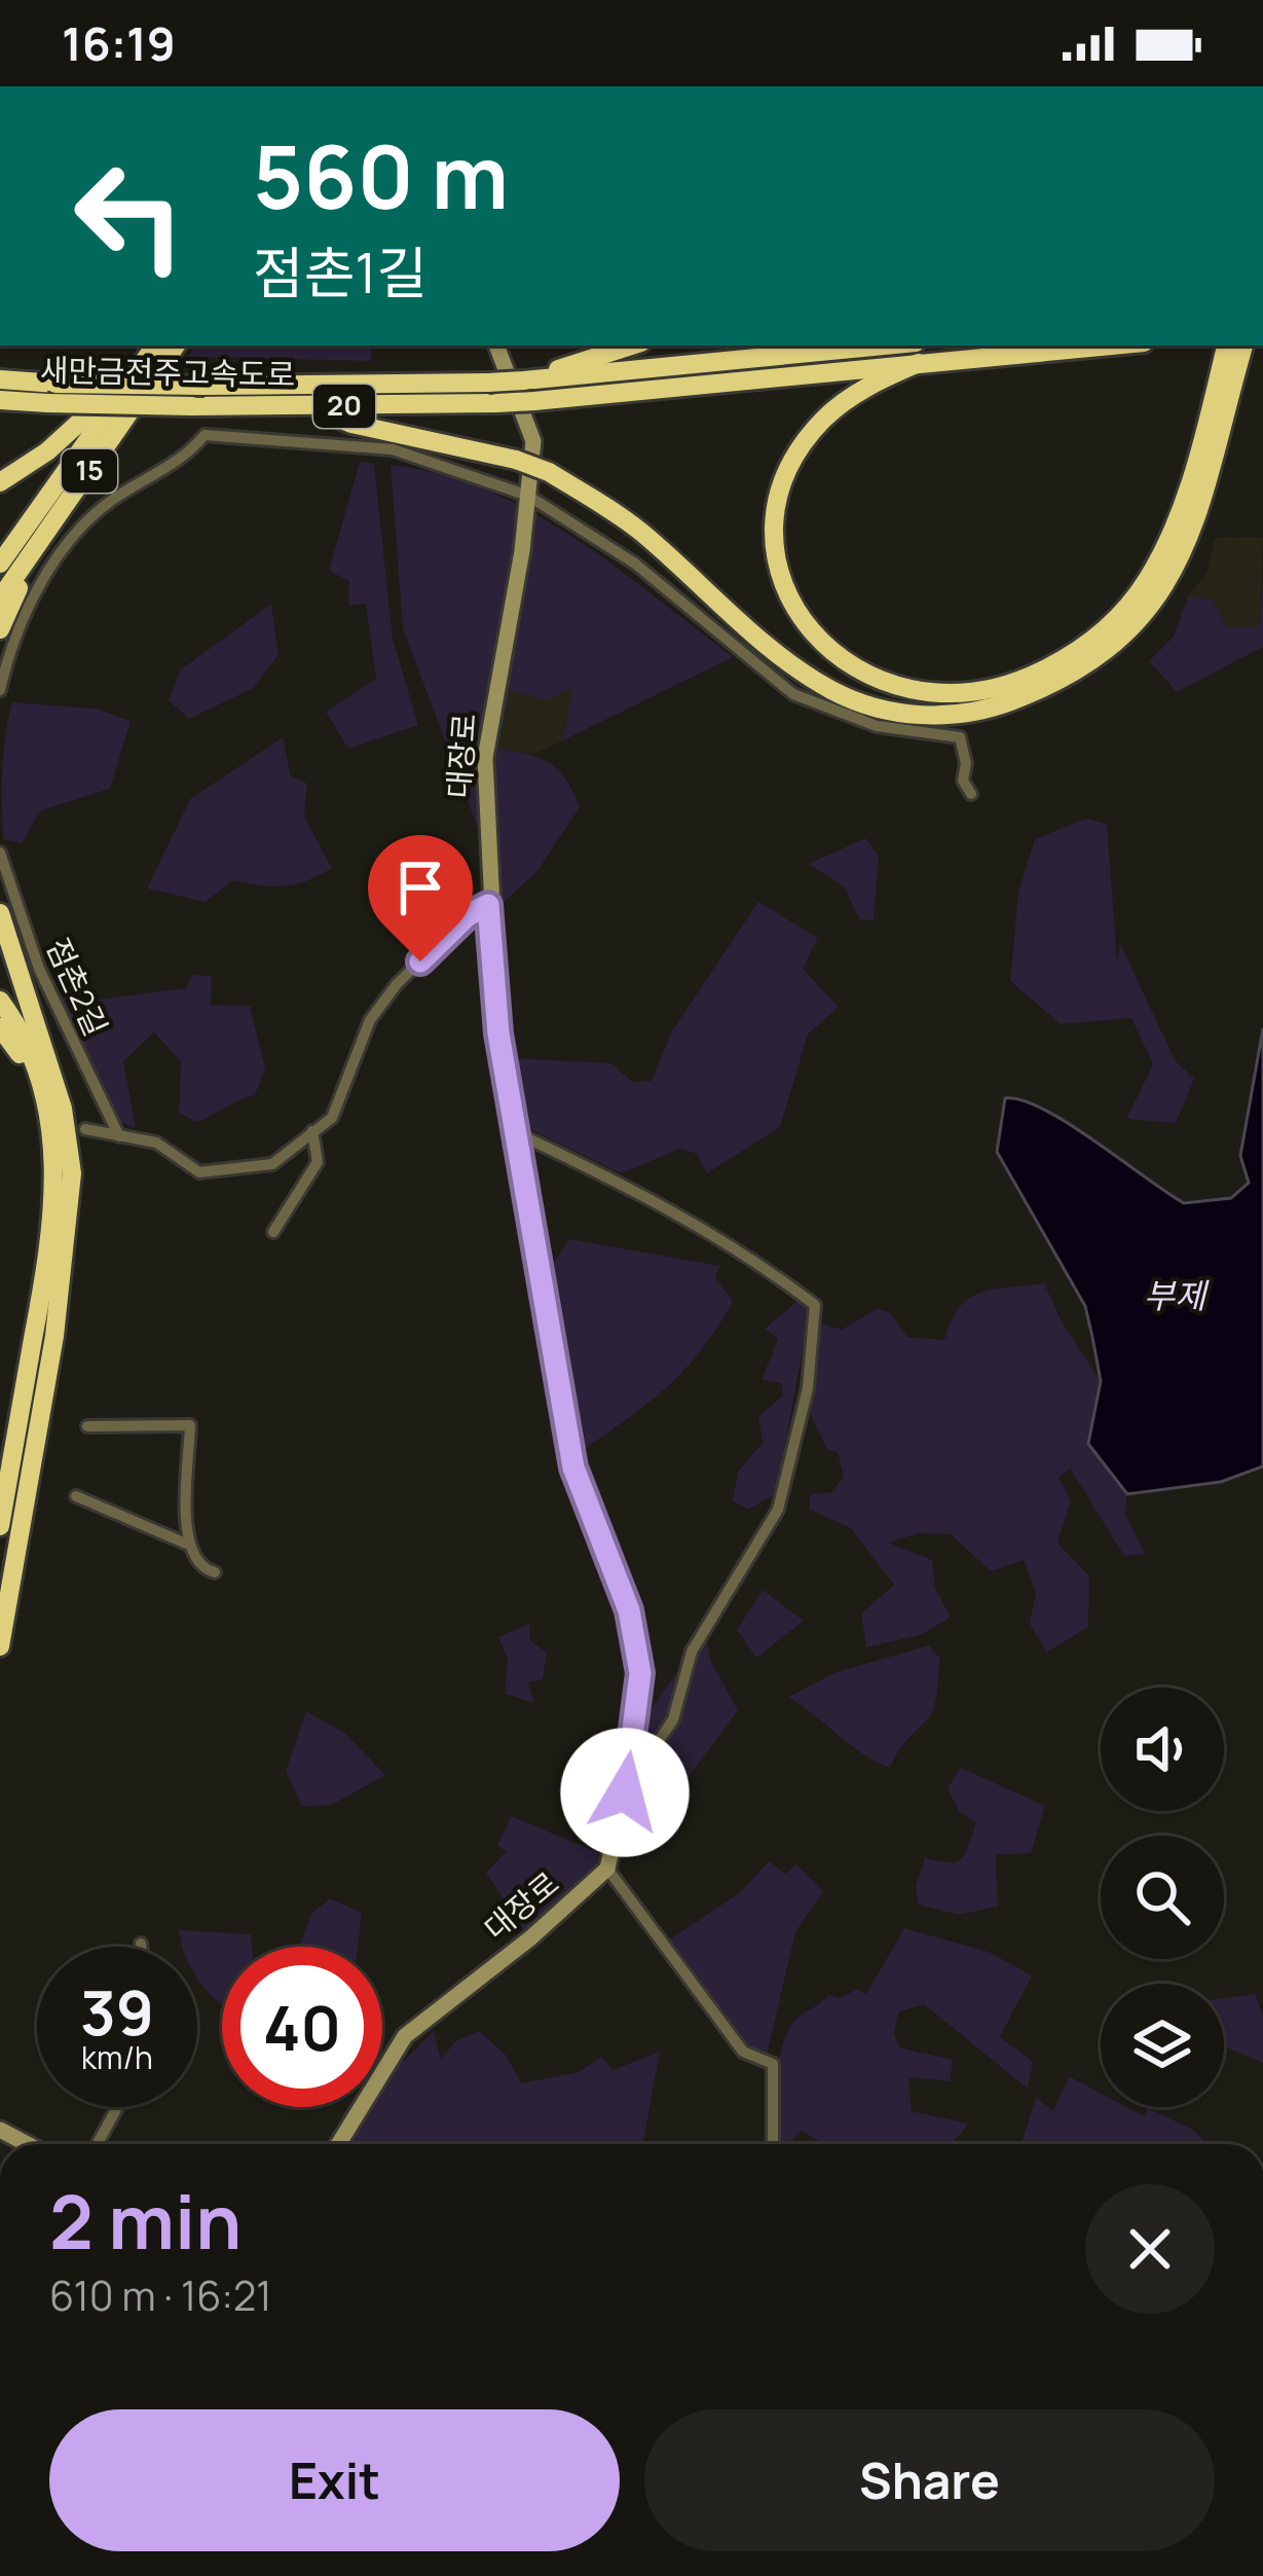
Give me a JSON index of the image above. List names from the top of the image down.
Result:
{
  "streets": {
    "highway": ["새만금전주고속도로", "20", "15"],
    "street": ["대장로", "점촌2길"]
  },
  "water": ["부제"],
  "page": {
    "status": "16:19",
    "turn": ["560 m", "점촌1길"],
    "speed": "39 km/h",
    "limit": "40",
    "heading": ["2 min", "610 m · 16:21"],
    "buttons": ["Exit", "Share"]
  }
}
